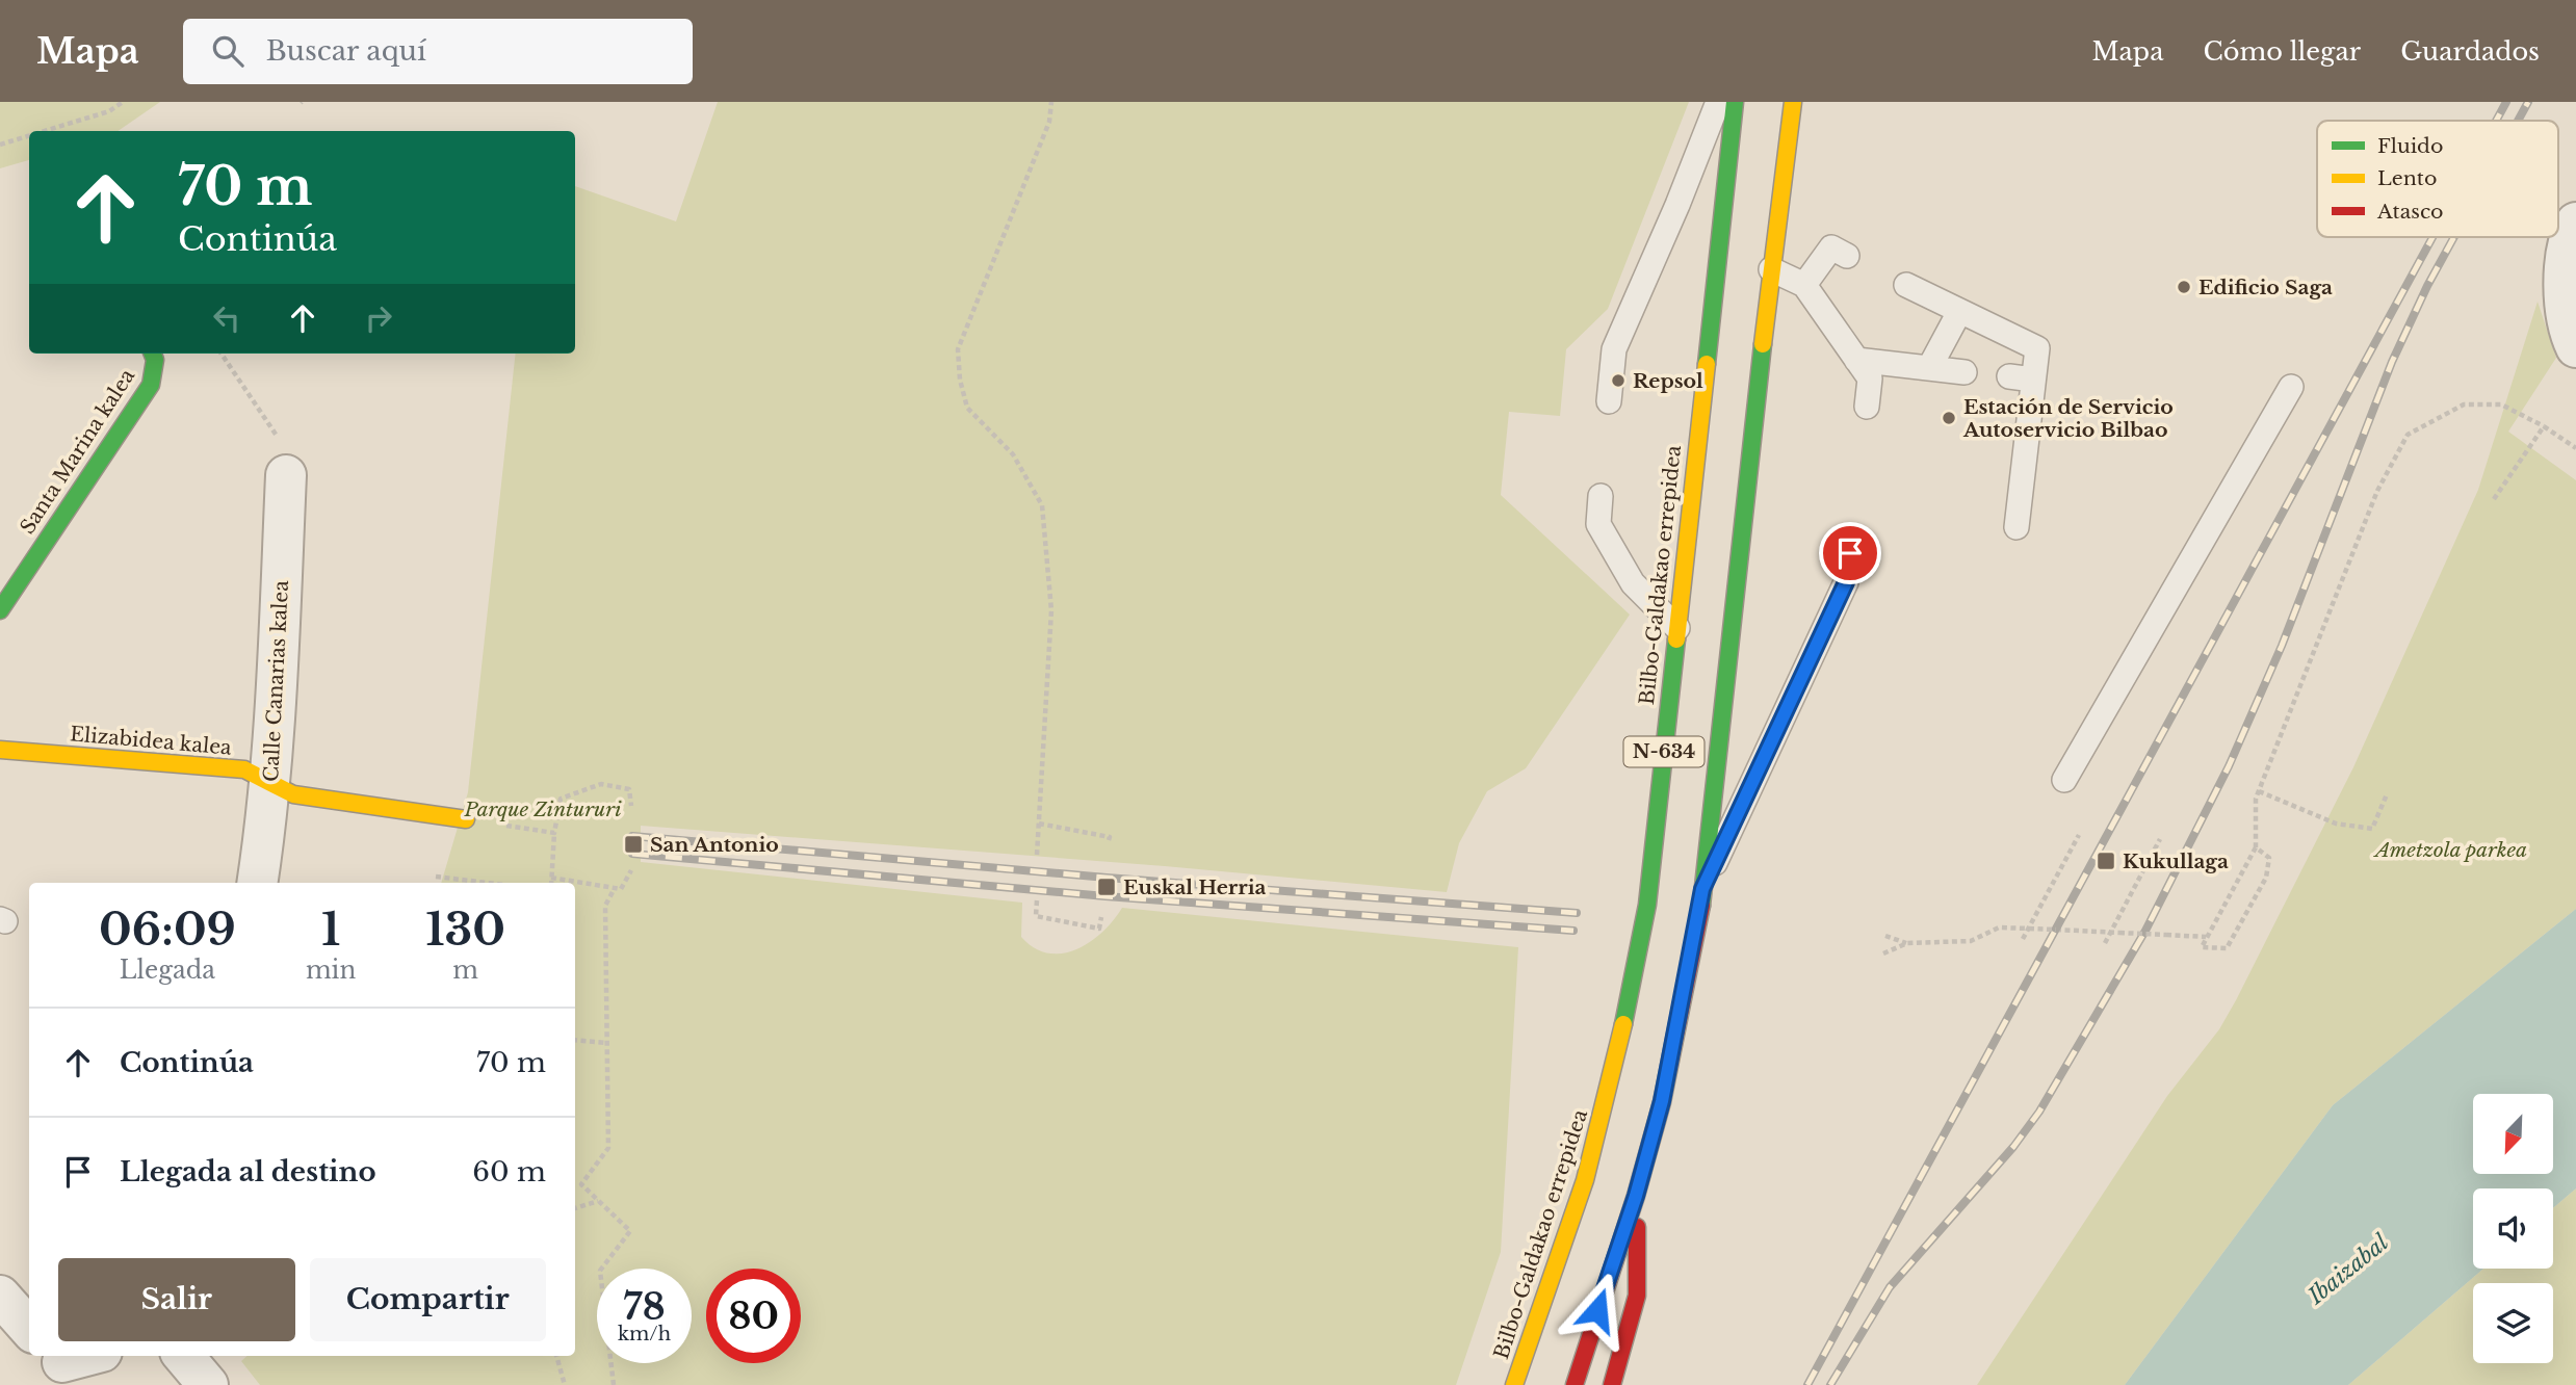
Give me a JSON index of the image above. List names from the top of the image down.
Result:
{
  "streets": {
    "main road": [
      "Santa Marina kalea",
      "Bilbo-Galdakao errepidea",
      "Elizabidea kalea",
      "N-634"
    ],
    "street": ["Calle Canarias kalea"]
  },
  "crossings": [
    ["Calle Canarias kalea", "Elizabidea kalea"]
  ],
  "water": ["Ibaizabal"],
  "parks": ["Parque Zintururi", "Ametzola parkea"],
  "places": {
    "other": ["Edificio Saga", "Repsol", "Estación de Servicio Autoservicio Bilbao"],
    "transit": ["San Antonio", "Kukullaga", "Euskal Herria"]
  },
  "legend": ["Fluido", "Lento", "Atasco"],
  "north": "bottom left",
  "page": {
    "header": "Mapa",
    "search": "Buscar aquí",
    "nav": ["Mapa", "Cómo llegar", "Guardados"],
    "turn": ["70 m", "Continúa"],
    "eta": [
      "06:09",
      "Llegada",
      "1",
      "min",
      "130",
      "m"
    ],
    "list": [
      {
        "name": "Continúa",
        "value": "70 m"
      },
      {
        "name": "Llegada al destino",
        "value": "60 m"
      }
    ],
    "buttons": ["Salir", "Compartir"],
    "speed": "78 km/h",
    "limit": "80"
  }
}
